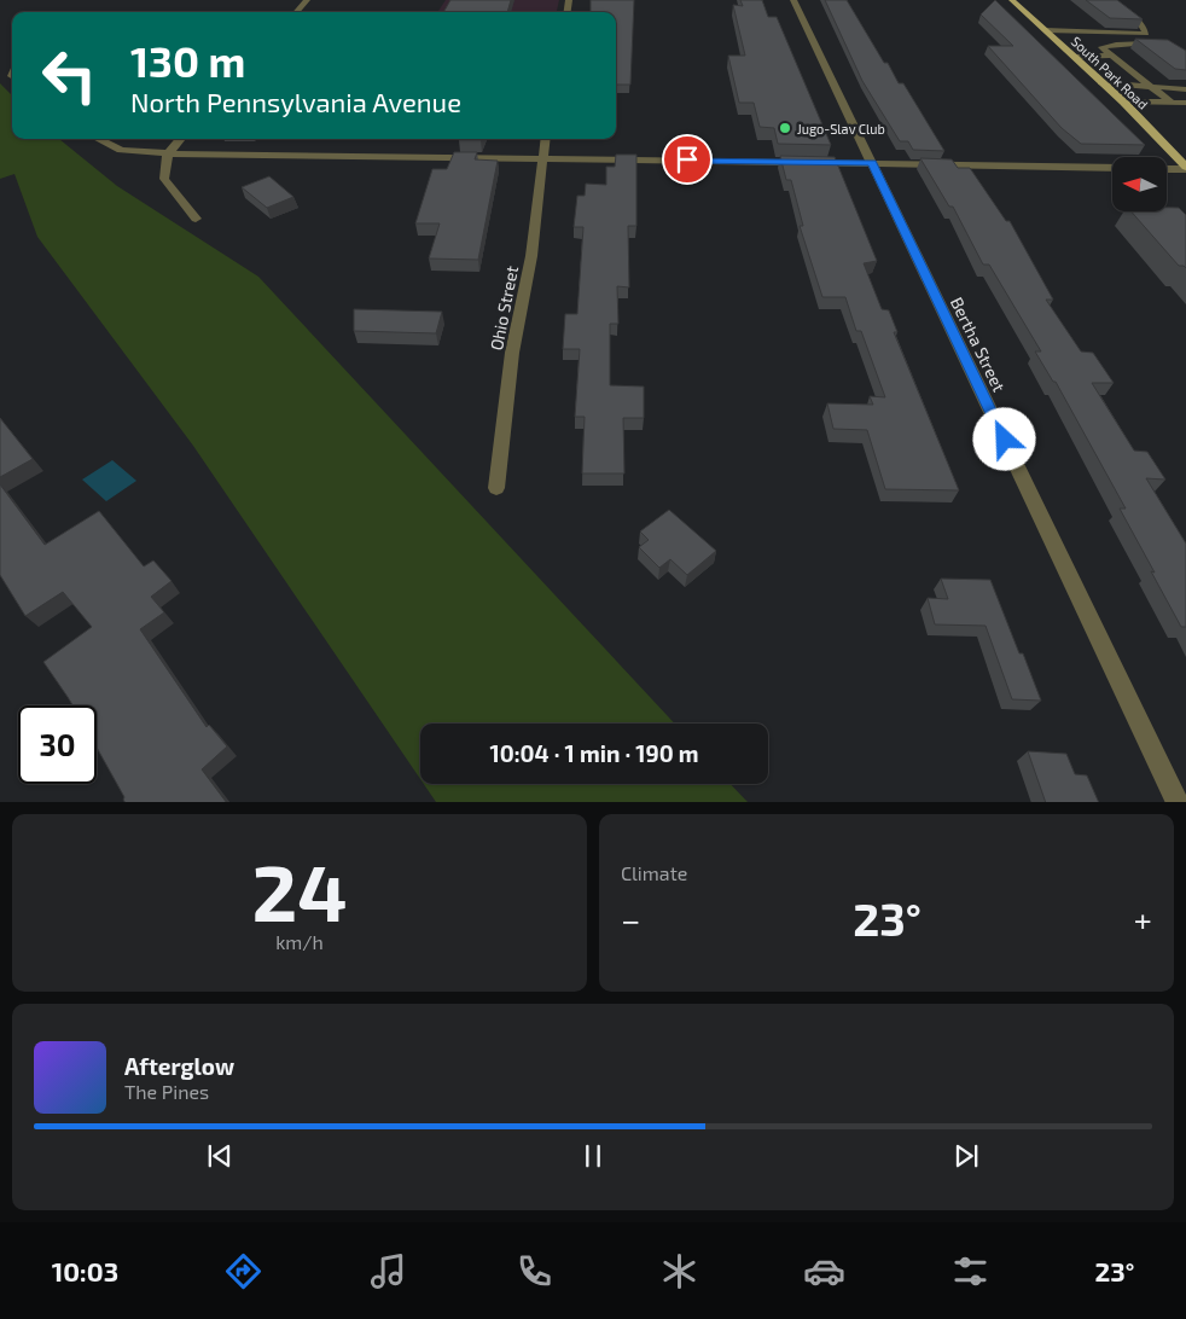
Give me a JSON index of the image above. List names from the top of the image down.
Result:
{
  "streets": {
    "main road": ["South Park Road"],
    "street": ["Ohio Street", "Bertha Street"]
  },
  "places": ["Jugo-Slav Club"],
  "north": "left",
  "page": {
    "turn": ["130 m", "North Pennsylvania Avenue"],
    "limit": "30",
    "trip": "10:04 · 1 min · 190 m",
    "tile": [
      ["24", "km/h"],
      "Climate"
    ],
    "heat": ["−", "23°", "+"],
    "song": ["Afterglow", "The Pines"],
    "tabs": ["10:03", "23°"]
  }
}
